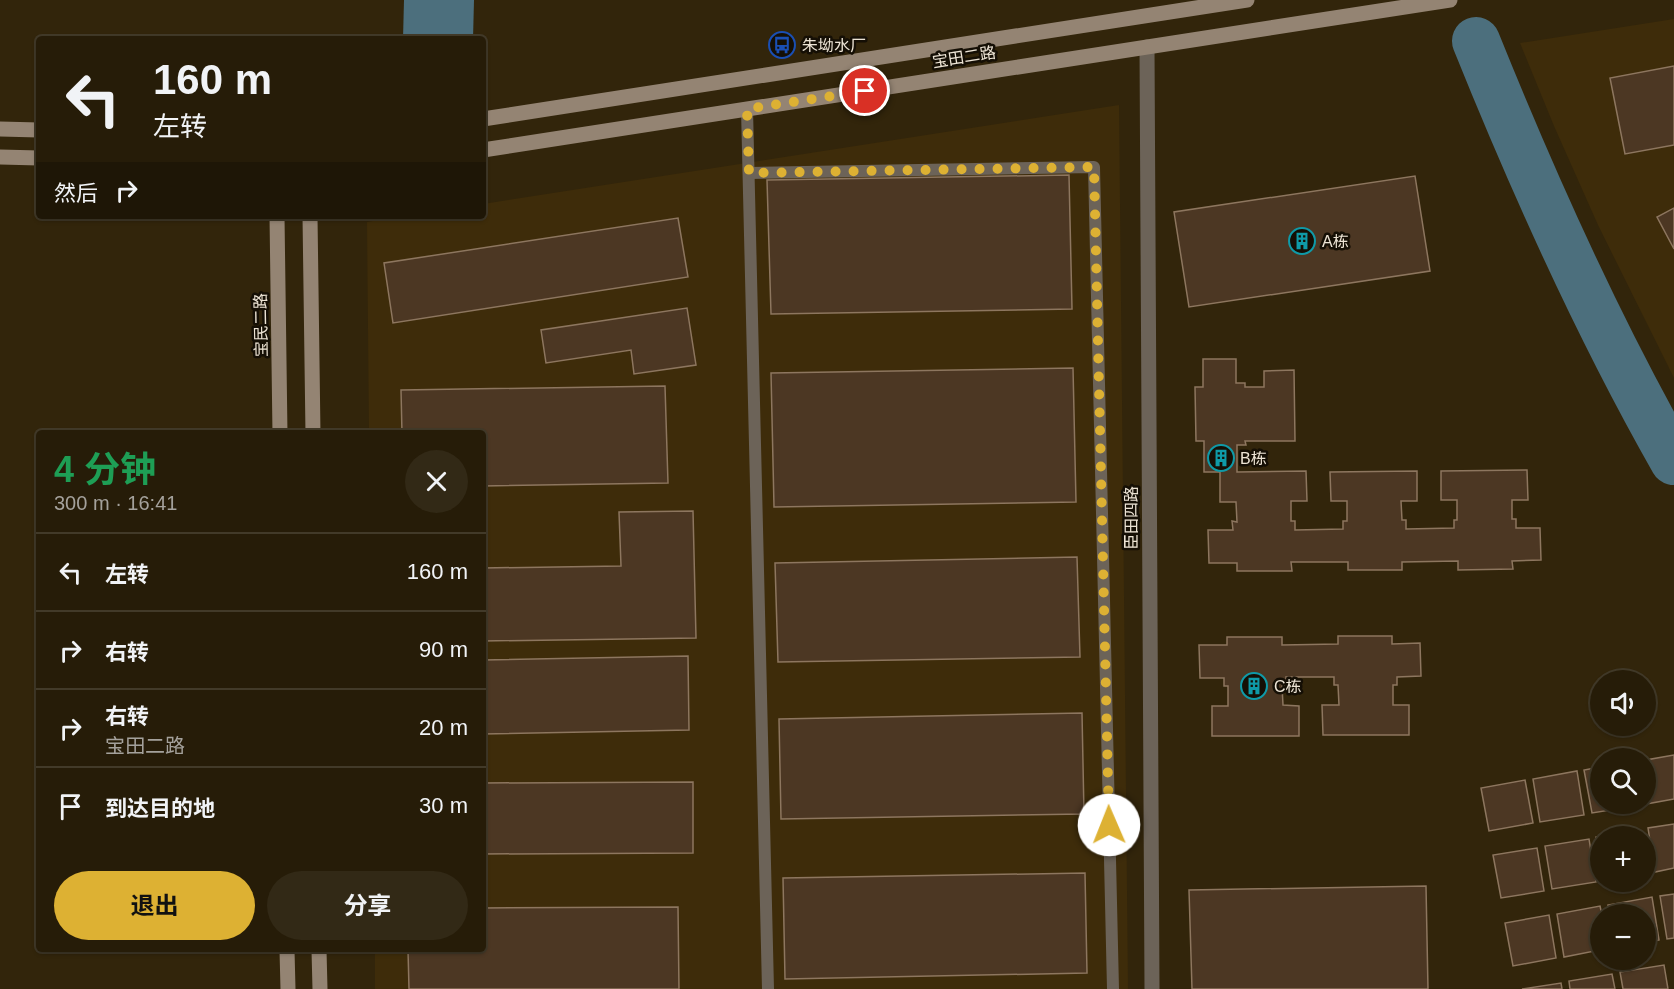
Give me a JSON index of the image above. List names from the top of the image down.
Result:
{
  "streets": {
    "street": ["宝田二路", "宝民二路", "臣田四路"]
  },
  "crossings": [
    ["宝田二路", "臣田四路"]
  ],
  "places": {
    "bus stop": ["朱坳水厂"],
    "building": ["A栋", "B栋", "C栋"]
  },
  "page": {
    "turn": ["160 m", "左转"],
    "then": "然后",
    "heading": ["4 分钟", "300 m · 16:41"],
    "list": [
      {
        "name": "左转",
        "value": "160 m"
      },
      {
        "name": "右转",
        "value": "90 m"
      },
      {
        "name": "右转",
        "note": "宝田二路",
        "value": "20 m"
      },
      {
        "name": "到达目的地",
        "value": "30 m"
      }
    ],
    "map_buttons": ["+", "−"],
    "buttons": ["退出", "分享"]
  }
}
